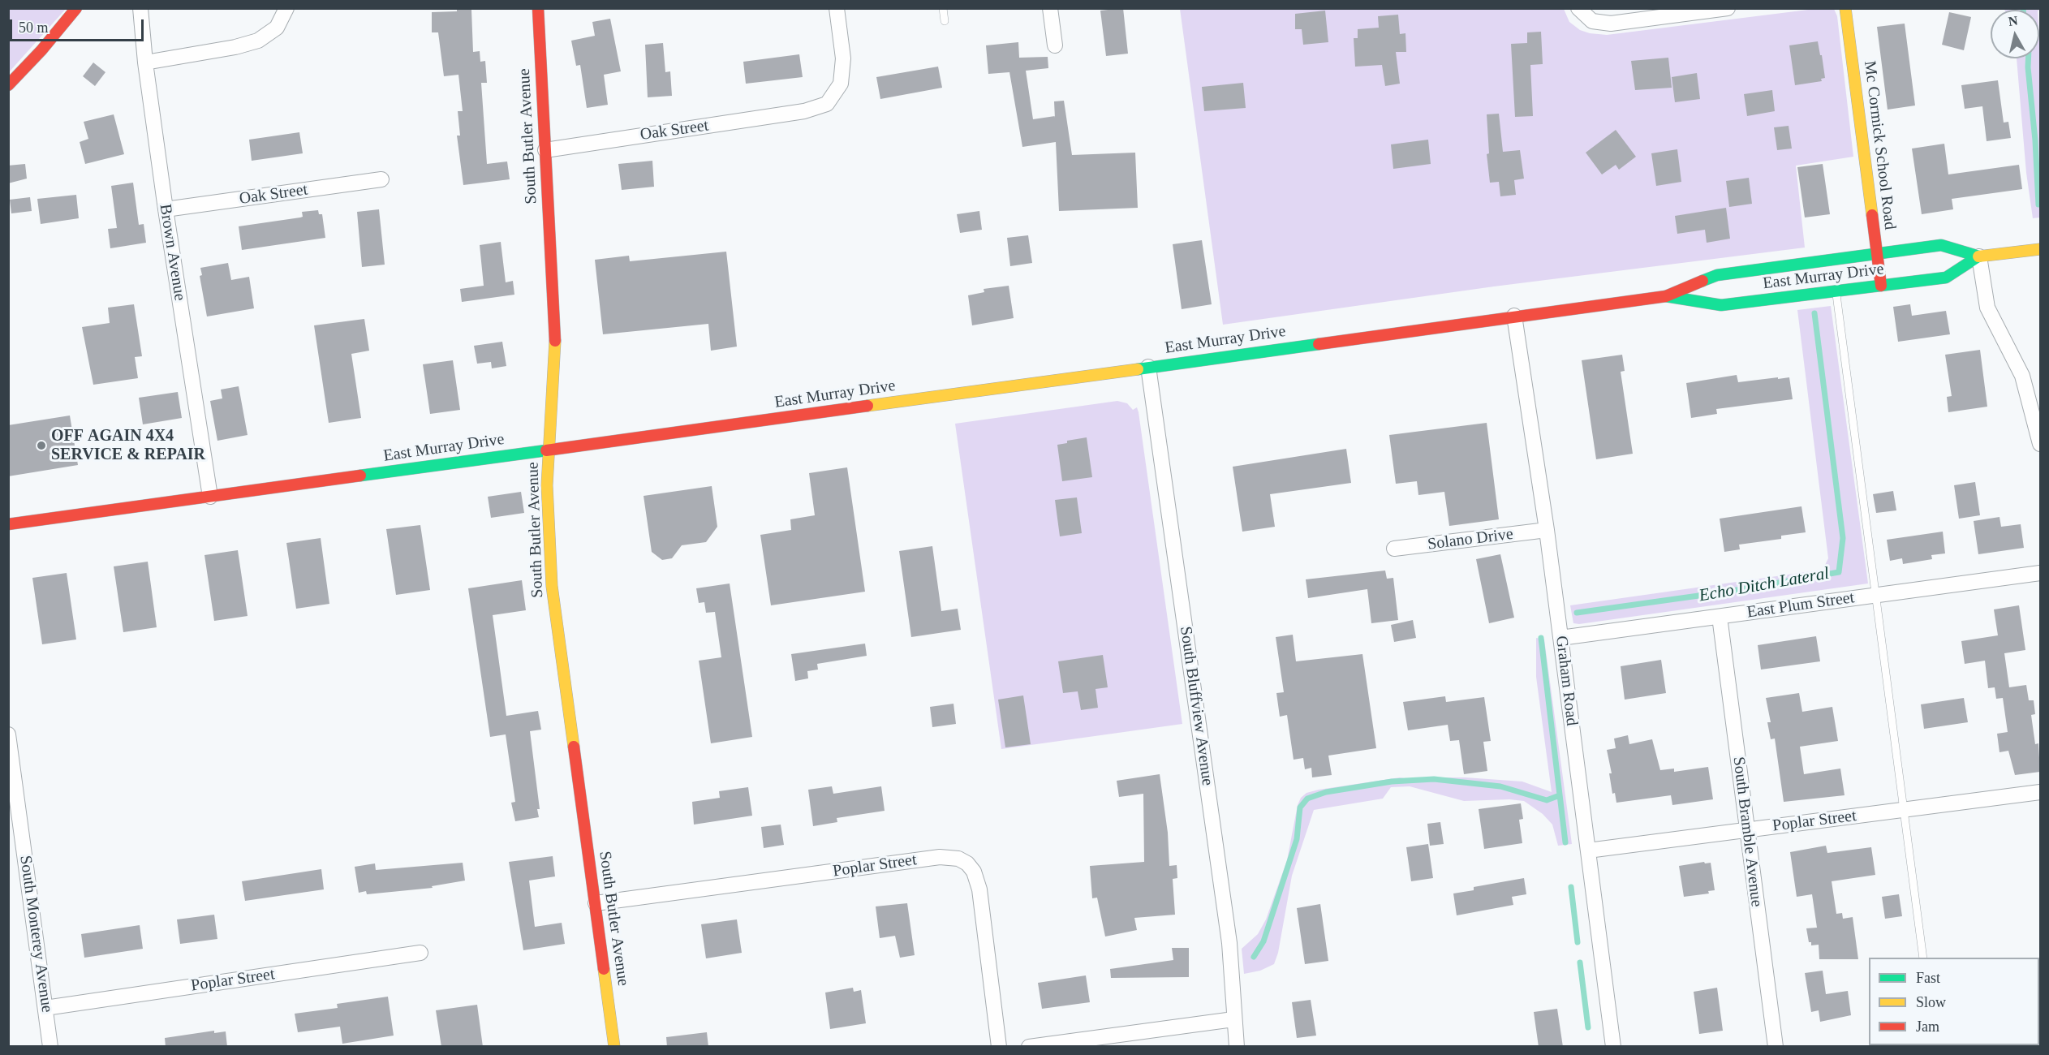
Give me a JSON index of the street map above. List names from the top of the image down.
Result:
{
  "streets": {
    "main road": ["South Butler Avenue", "Mc Cormick School Road", "East Murray Drive"],
    "street": [
      "Oak Street",
      "Brown Avenue",
      "Solano Drive",
      "East Plum Street",
      "Graham Road",
      "South Bluffview Avenue",
      "Poplar Street",
      "South Bramble Avenue",
      "South Monterey Avenue"
    ]
  },
  "crossings": [
    ["Oak Street", "South Butler Avenue"],
    ["Oak Street", "Brown Avenue"],
    ["South Butler Avenue", "East Murray Drive"],
    ["South Butler Avenue", "Poplar Street"],
    ["Mc Cormick School Road", "East Murray Drive"],
    ["Brown Avenue", "East Murray Drive"],
    ["East Murray Drive", "Graham Road"],
    ["East Murray Drive", "South Bluffview Avenue"],
    ["Solano Drive", "Graham Road"],
    ["East Plum Street", "Graham Road"],
    ["East Plum Street", "South Bramble Avenue"],
    ["Graham Road", "Poplar Street"],
    ["Poplar Street", "South Bramble Avenue"],
    ["Poplar Street", "South Monterey Avenue"]
  ],
  "water": ["Echo Ditch Lateral"],
  "places": ["OFF AGAIN 4X4 SERVICE & REPAIR"],
  "legend": ["Fast", "Slow", "Jam"],
  "scale_bar": "50 m",
  "north": "top"
}
